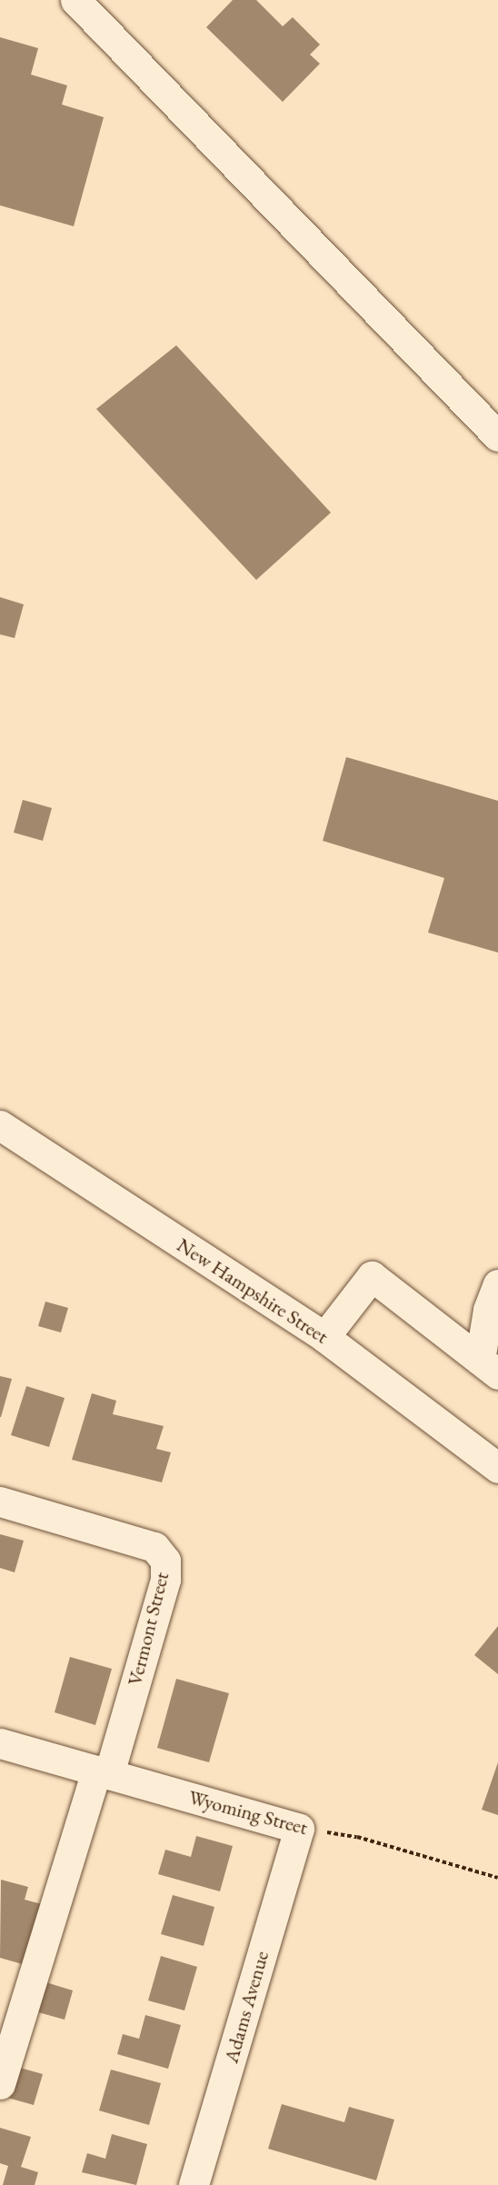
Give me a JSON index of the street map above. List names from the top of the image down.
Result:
{
  "streets": {
    "street": [
      "New Hampshire Street",
      "Vermont Street",
      "Wyoming Street",
      "Adams Avenue"
    ]
  },
  "crossings": [
    ["Vermont Street", "Wyoming Street"],
    ["Wyoming Street", "Adams Avenue"]
  ]
}
